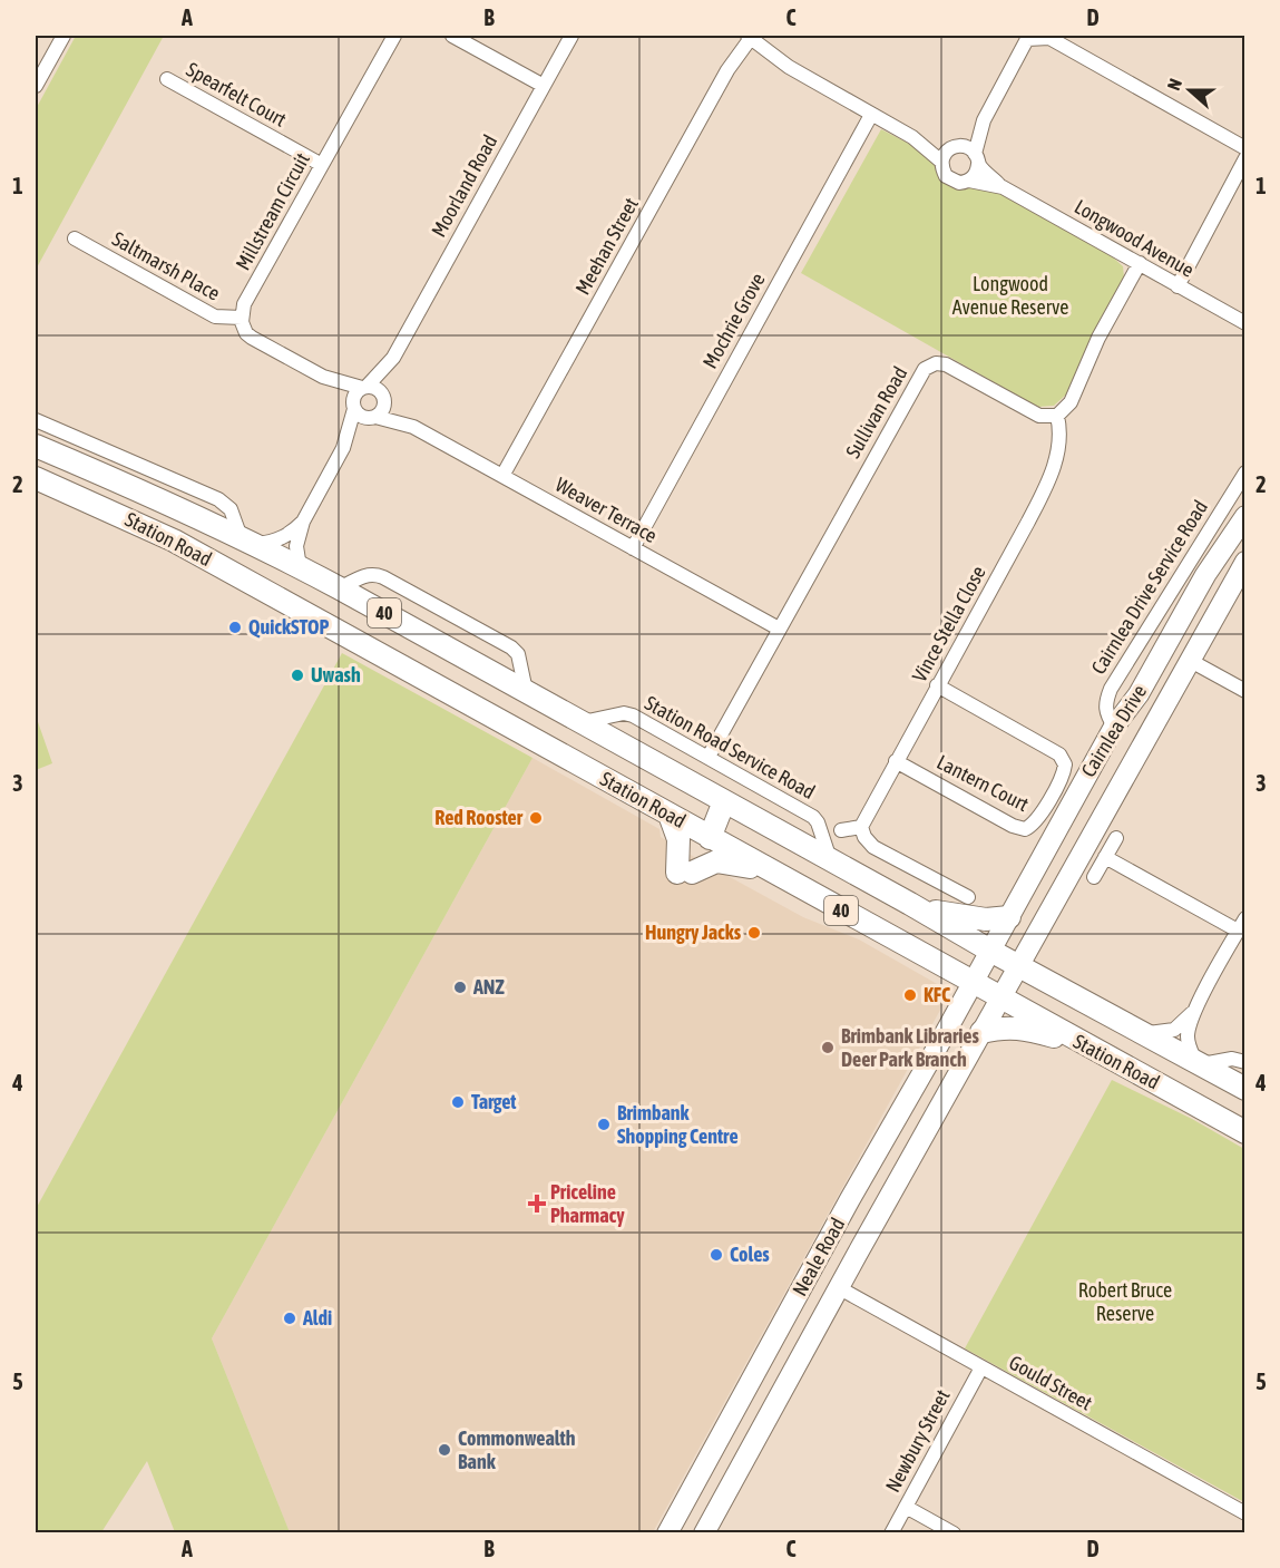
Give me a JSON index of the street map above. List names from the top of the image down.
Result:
{
  "streets": {
    "main road": ["Station Road", "40"],
    "street": [
      "Spearfelt Court",
      "Moorland Road",
      "Millstream Circuit",
      "Longwood Avenue",
      "Meehan Street",
      "Saltmarsh Place",
      "Mochrie Grove",
      "Sullivan Road",
      "Weaver Terrace",
      "Cairnlea Drive Service Road",
      "Vince Stella Close",
      "Cairnlea Drive",
      "Station Road Service Road",
      "Lantern Court",
      "Neale Road",
      "Gould Street",
      "Newbury Street"
    ]
  },
  "crossings": [
    ["Spearfelt Court", "Millstream Circuit"],
    ["Moorland Road", "Weaver Terrace"],
    ["Millstream Circuit", "Saltmarsh Place"],
    ["Meehan Street", "Weaver Terrace"],
    ["Mochrie Grove", "Weaver Terrace"],
    ["Sullivan Road", "Weaver Terrace"],
    ["Sullivan Road", "Vince Stella Close"],
    ["Sullivan Road", "Station Road Service Road"],
    ["Station Road", "Cairnlea Drive"],
    ["Station Road", "Station Road Service Road"],
    ["Station Road", "Neale Road"],
    ["Cairnlea Drive Service Road", "Cairnlea Drive"],
    ["Vince Stella Close", "Lantern Court"],
    ["Cairnlea Drive", "Neale Road"],
    ["Neale Road", "Gould Street"],
    ["Gould Street", "Newbury Street"]
  ],
  "parks": ["Longwood Avenue Reserve", "Robert Bruce Reserve"],
  "places": {
    "other": [
      "QuickSTOP",
      "Uwash",
      "Red Rooster",
      "Hungry Jacks",
      "ANZ",
      "KFC",
      "Brimbank Libraries Deer Park Branch",
      "Target",
      "Brimbank Shopping Centre",
      "Coles",
      "Aldi",
      "Commonwealth Bank"
    ],
    "health": ["Priceline Pharmacy"]
  },
  "north": "left",
  "grid": {
    "columns": [
      "A",
      "B",
      "C",
      "D"
    ],
    "rows": [
      "1",
      "2",
      "3",
      "4",
      "5"
    ]
  }
}
